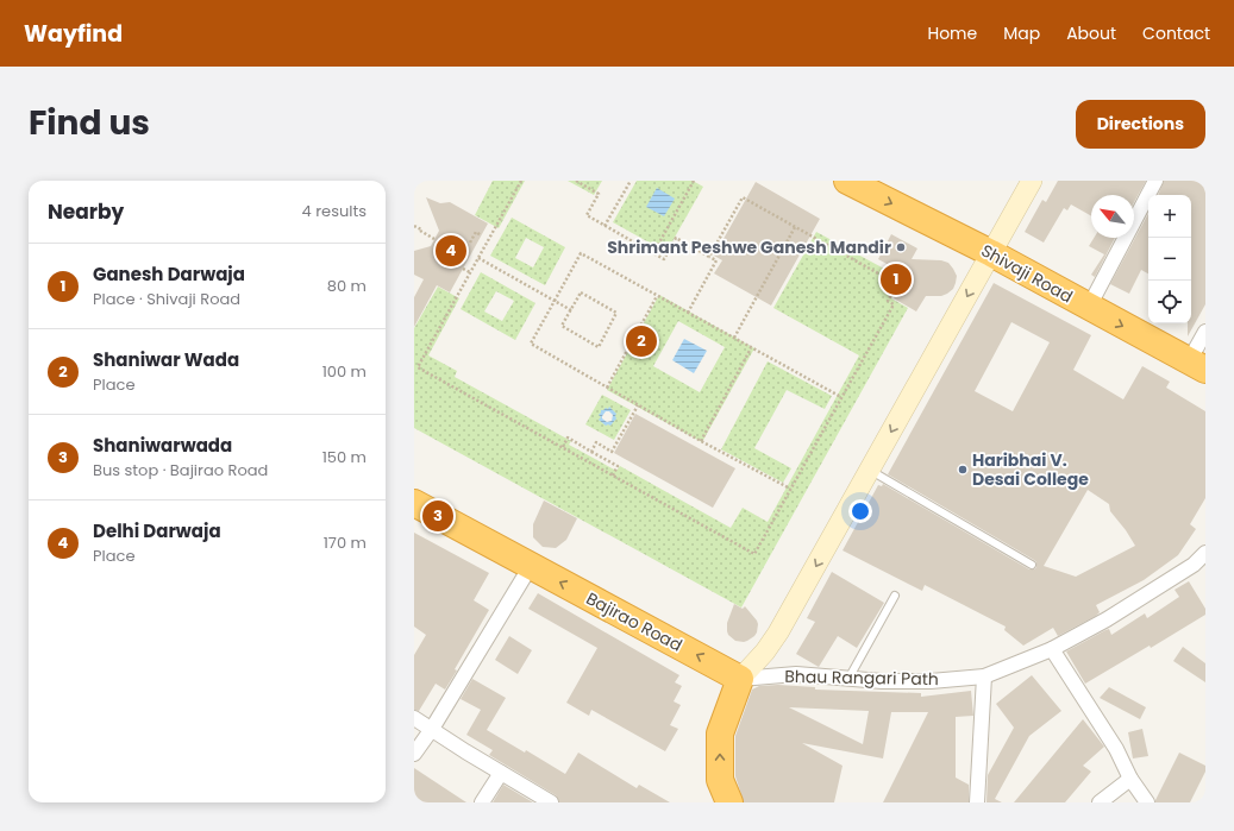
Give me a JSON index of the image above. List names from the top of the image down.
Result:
{
  "streets": {
    "highway": ["Shivaji Road", "Bajirao Road"],
    "street": ["Bhau Rangari Path"]
  },
  "crossings": [
    ["Bajirao Road", "Bhau Rangari Path"]
  ],
  "one_way": ["Shivaji Road", "Bajirao Road"],
  "places": ["Shrimant Peshwe Ganesh Mandir", "Haribhai V. Desai College"],
  "north": "top left",
  "page": {
    "header": "Wayfind",
    "nav": [
      "Home",
      "Map",
      "About",
      "Contact"
    ],
    "title": "Find us",
    "buttons": "Directions",
    "heading": ["Nearby", "4 results"],
    "map_buttons": ["+", "−"],
    "pins": [
      "4",
      "1",
      "2",
      "3"
    ],
    "list": [
      {
        "mark": "1",
        "name": "Ganesh Darwaja",
        "note": "Place · Shivaji Road",
        "value": "80 m"
      },
      {
        "mark": "2",
        "name": "Shaniwar Wada",
        "note": "Place",
        "value": "100 m"
      },
      {
        "mark": "3",
        "name": "Shaniwarwada",
        "note": "Bus stop · Bajirao Road",
        "value": "150 m"
      },
      {
        "mark": "4",
        "name": "Delhi Darwaja",
        "note": "Place",
        "value": "170 m"
      }
    ]
  }
}
